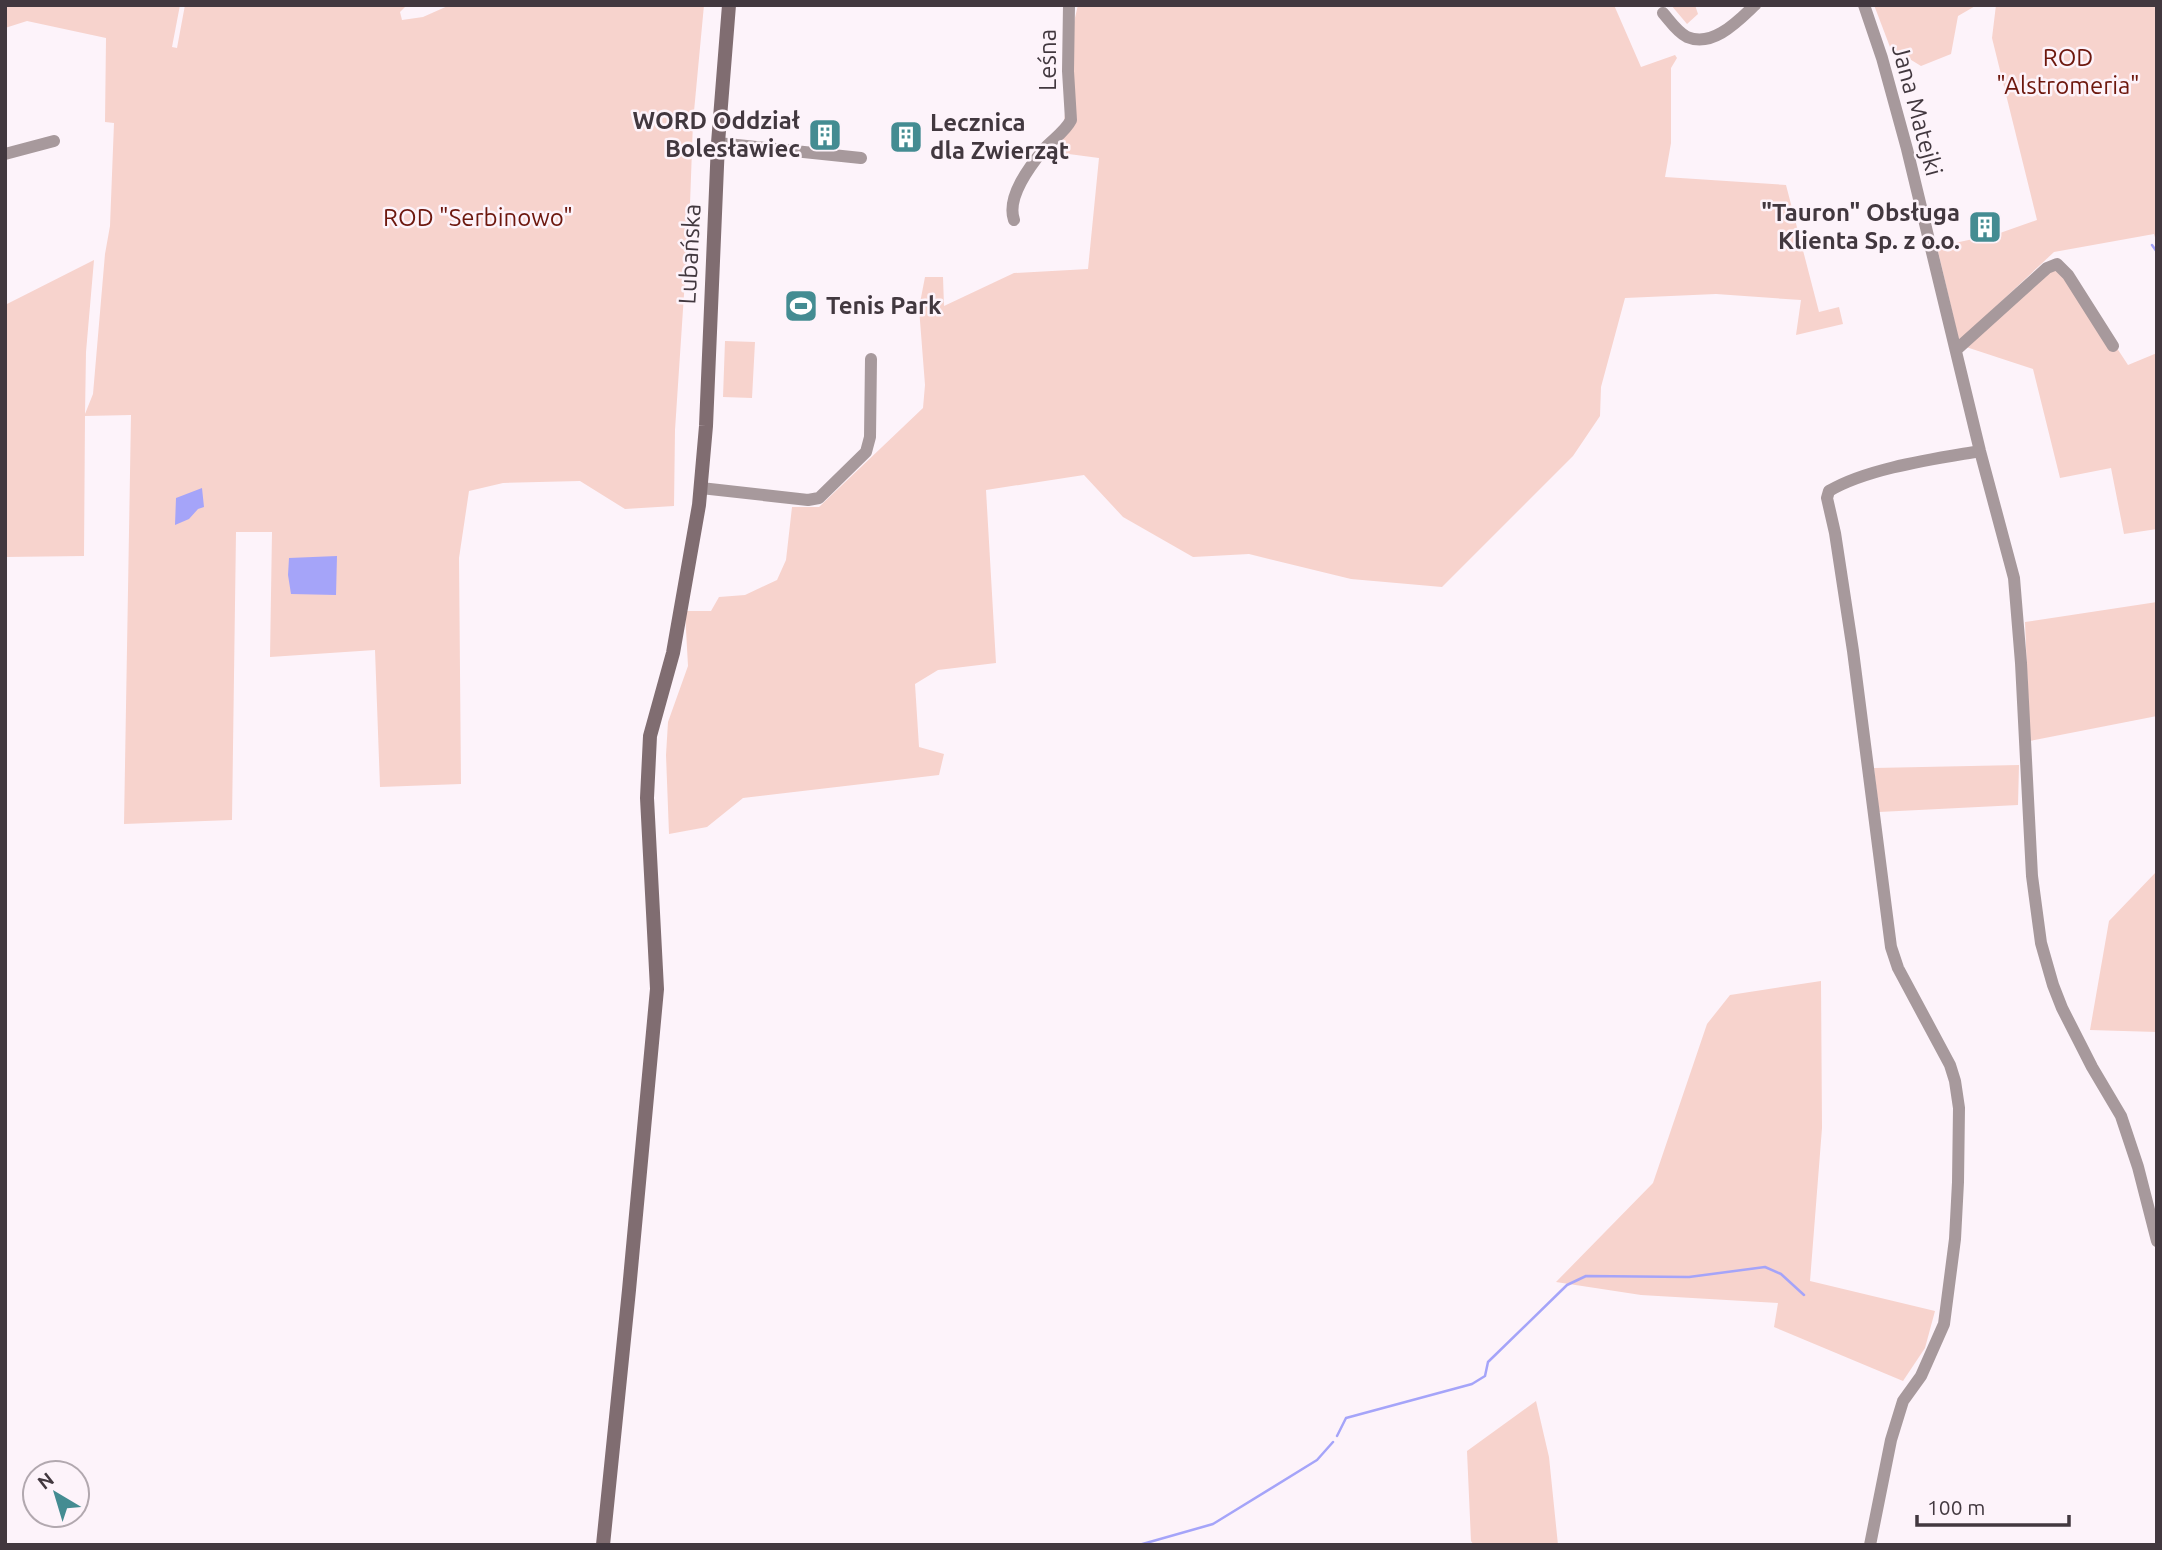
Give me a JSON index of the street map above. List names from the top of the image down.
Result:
{
  "streets": {
    "street": ["Leśna", "Jana Matejki", "Lubańska"]
  },
  "parks": ["ROD \"Alstromeria\"", "ROD \"Serbinowo\""],
  "places": {
    "building": ["WORD Oddział Bolesławiec", "Lecznica dla Zwierząt", "\"Tauron\" Obsługa Klienta Sp. z o.o."],
    "sports": ["Tenis Park"]
  },
  "scale_bar": "100 m",
  "north": "top left"
}
